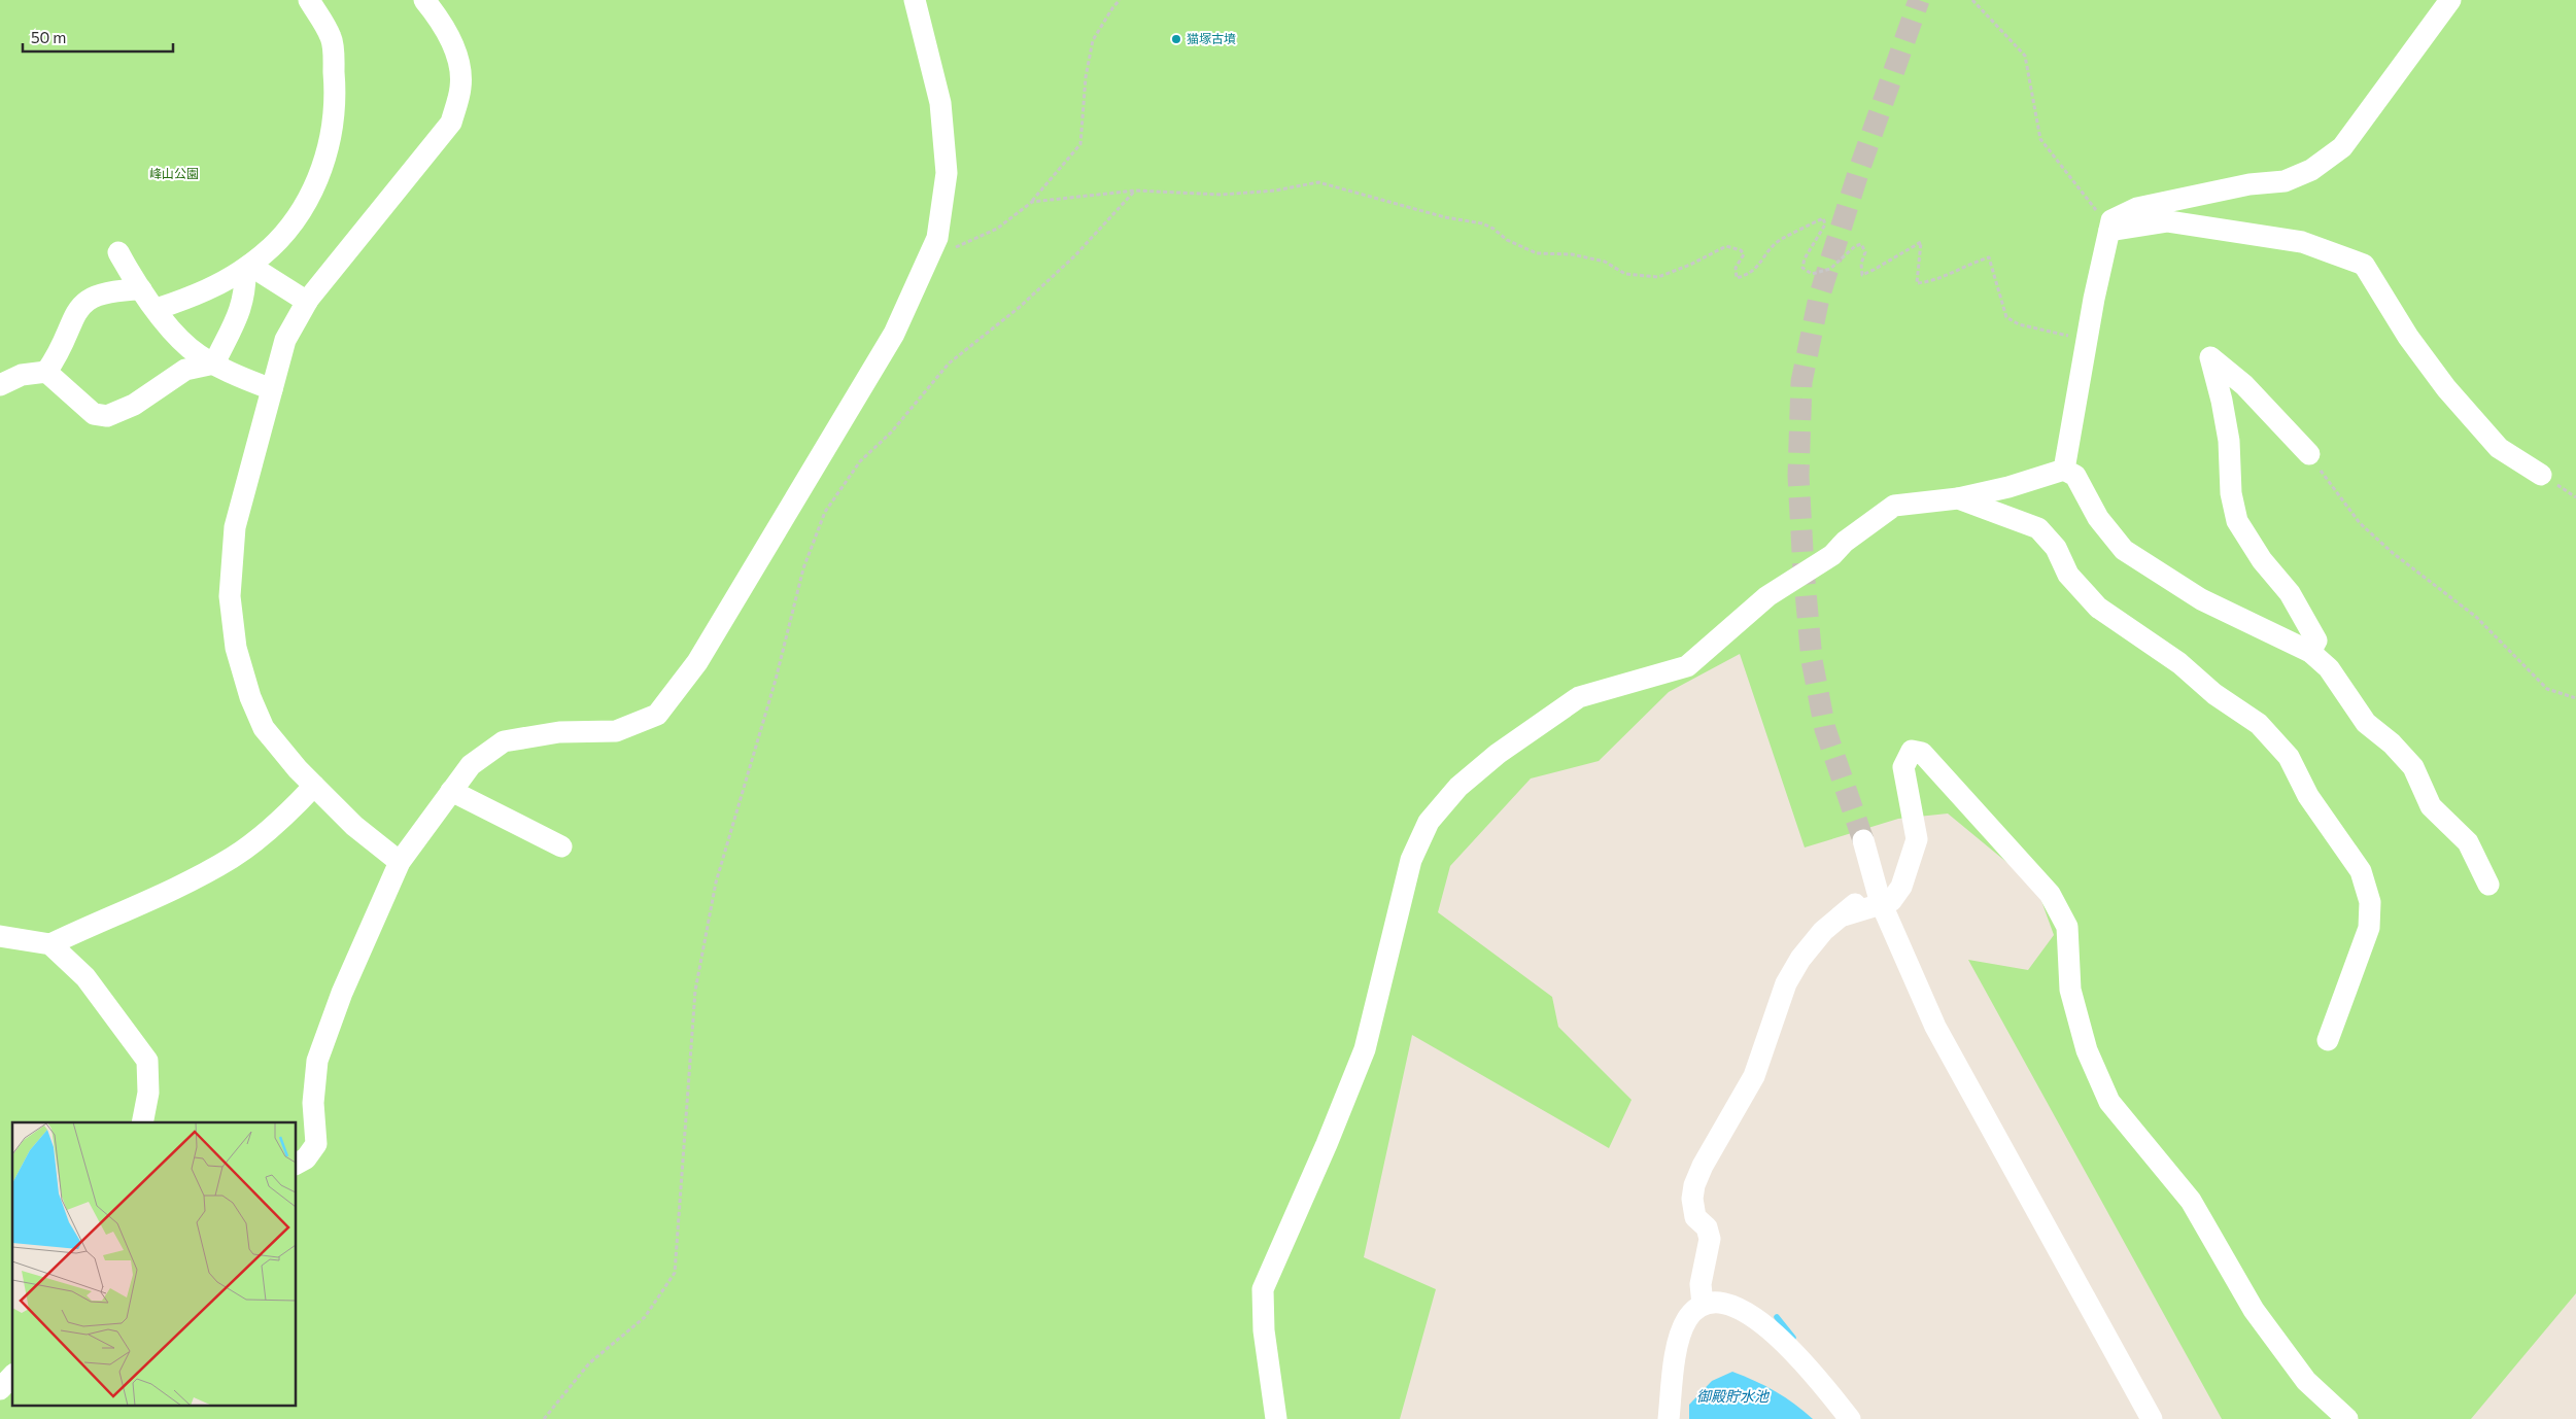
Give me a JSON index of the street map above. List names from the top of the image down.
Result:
{
  "water": ["御殿貯水池"],
  "parks": ["峰山公園"],
  "places": ["猫塚古墳"],
  "scale_bar": "50 m"
}
